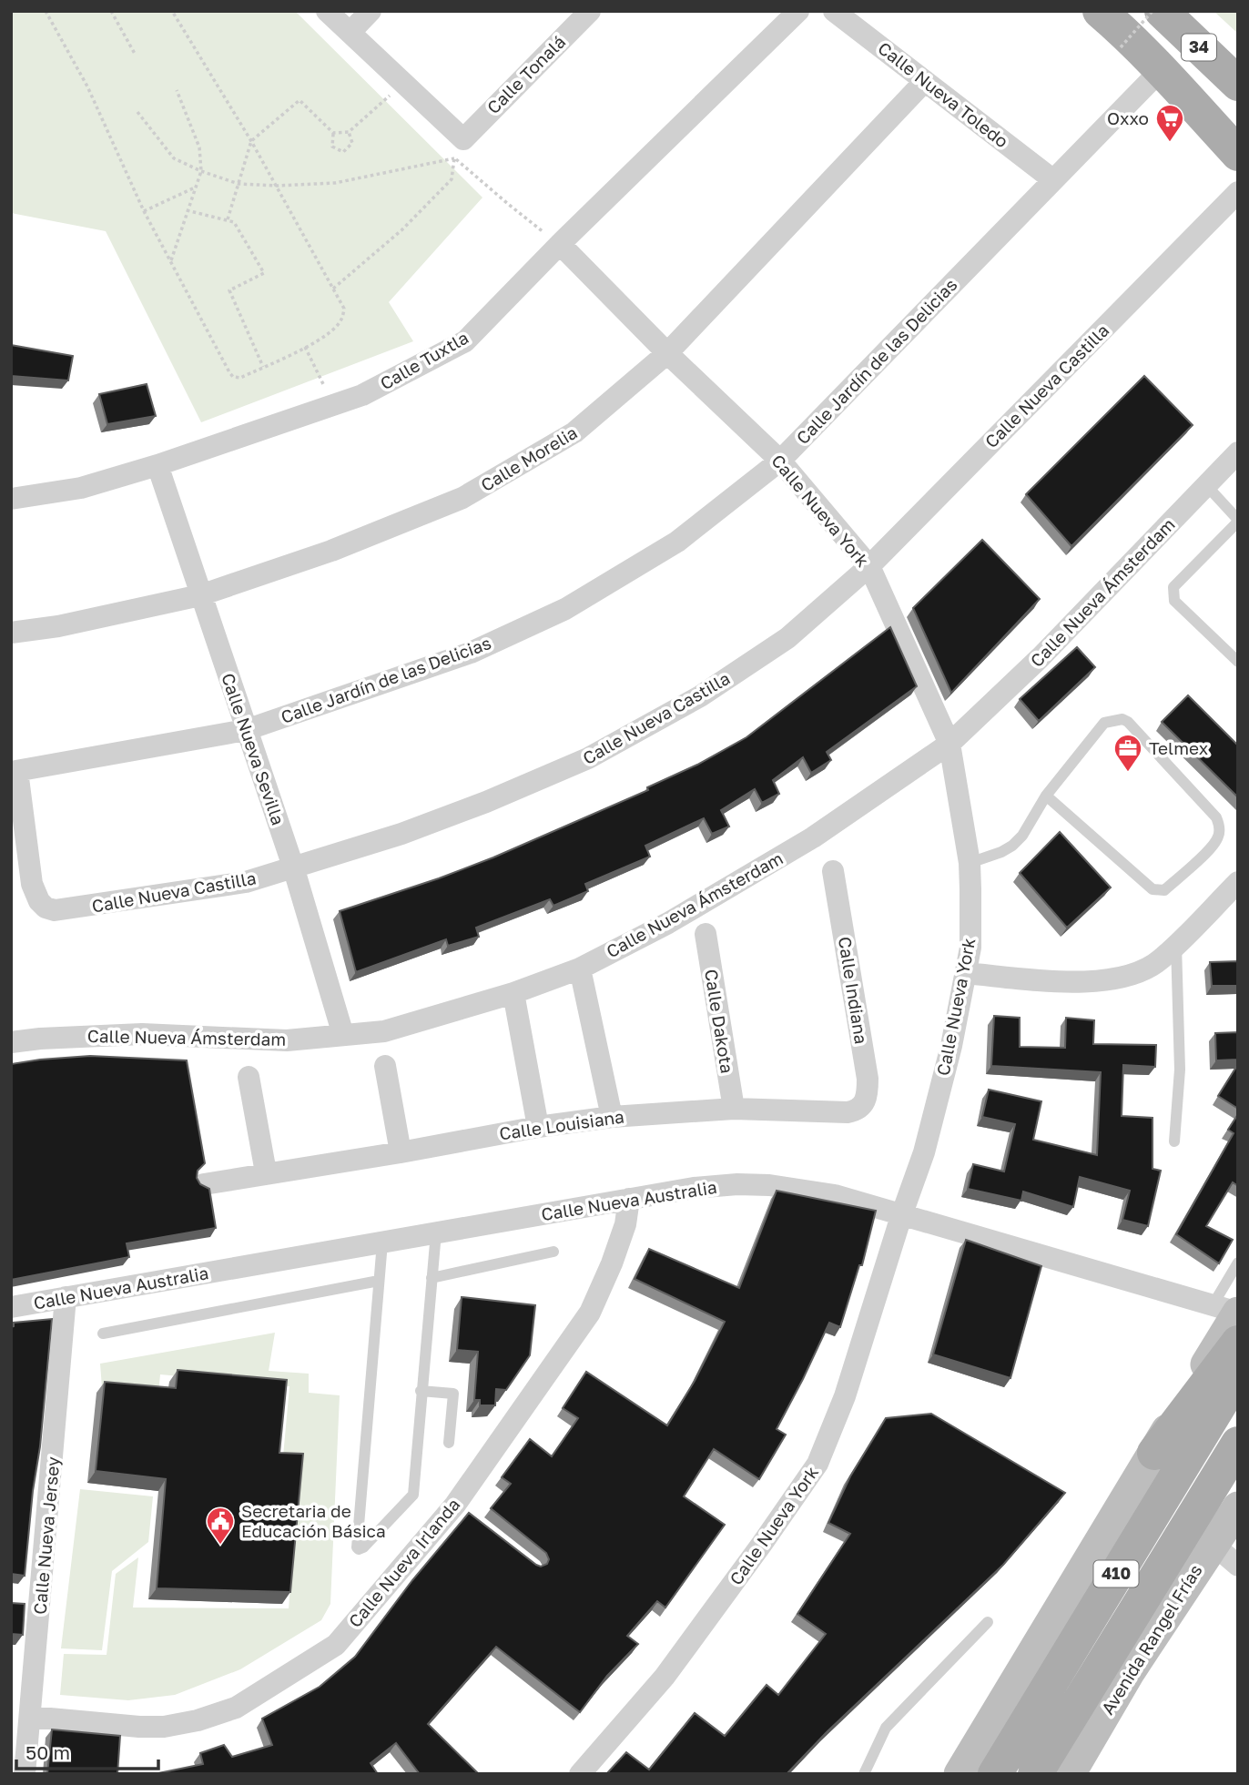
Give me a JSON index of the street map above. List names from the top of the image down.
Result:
{
  "streets": {
    "main road": ["34", "410", "Avenida Rangel Frías"],
    "street": [
      "Calle Tonalá",
      "Calle Nueva Toledo",
      "Calle Tuxtla",
      "Calle Jardín de las Delicias",
      "Calle Nueva Castilla",
      "Calle Morelia",
      "Calle Nueva York",
      "Calle Nueva Ámsterdam",
      "Calle Nueva Sevilla",
      "Calle Indiana",
      "Calle Dakota",
      "Calle Louisiana",
      "Calle Nueva Australia",
      "Calle Nueva Jersey",
      "Calle Nueva Irlanda"
    ]
  },
  "crossings": [
    ["34", "Calle Jardín de las Delicias"],
    ["Calle Nueva Toledo", "Calle Jardín de las Delicias"],
    ["Calle Nueva Toledo", "Calle Morelia"],
    ["Calle Tuxtla", "Calle Nueva York"],
    ["Calle Tuxtla", "Calle Nueva Sevilla"],
    ["Calle Jardín de las Delicias", "Calle Nueva Castilla"],
    ["Calle Jardín de las Delicias", "Calle Nueva York"],
    ["Calle Jardín de las Delicias", "Calle Nueva Sevilla"],
    ["Calle Nueva Castilla", "Calle Nueva York"],
    ["Calle Nueva Castilla", "Calle Nueva Sevilla"],
    ["Calle Morelia", "Calle Nueva York"],
    ["Calle Morelia", "Calle Nueva Sevilla"],
    ["Calle Nueva York", "Calle Nueva Ámsterdam"],
    ["Calle Nueva York", "Calle Nueva Australia"],
    ["Calle Nueva Ámsterdam", "Calle Nueva Sevilla"],
    ["Calle Indiana", "Calle Louisiana"],
    ["Calle Dakota", "Calle Louisiana"],
    ["Calle Nueva Australia", "Calle Nueva Jersey"],
    ["Calle Nueva Australia", "Calle Nueva Irlanda"],
    ["Calle Nueva Jersey", "Calle Nueva Irlanda"]
  ],
  "places": {
    "supermarket": ["Oxxo"],
    "office": ["Telmex"],
    "public building": ["Secretaria de Educación Básica"]
  },
  "scale_bar": "50 m"
}
